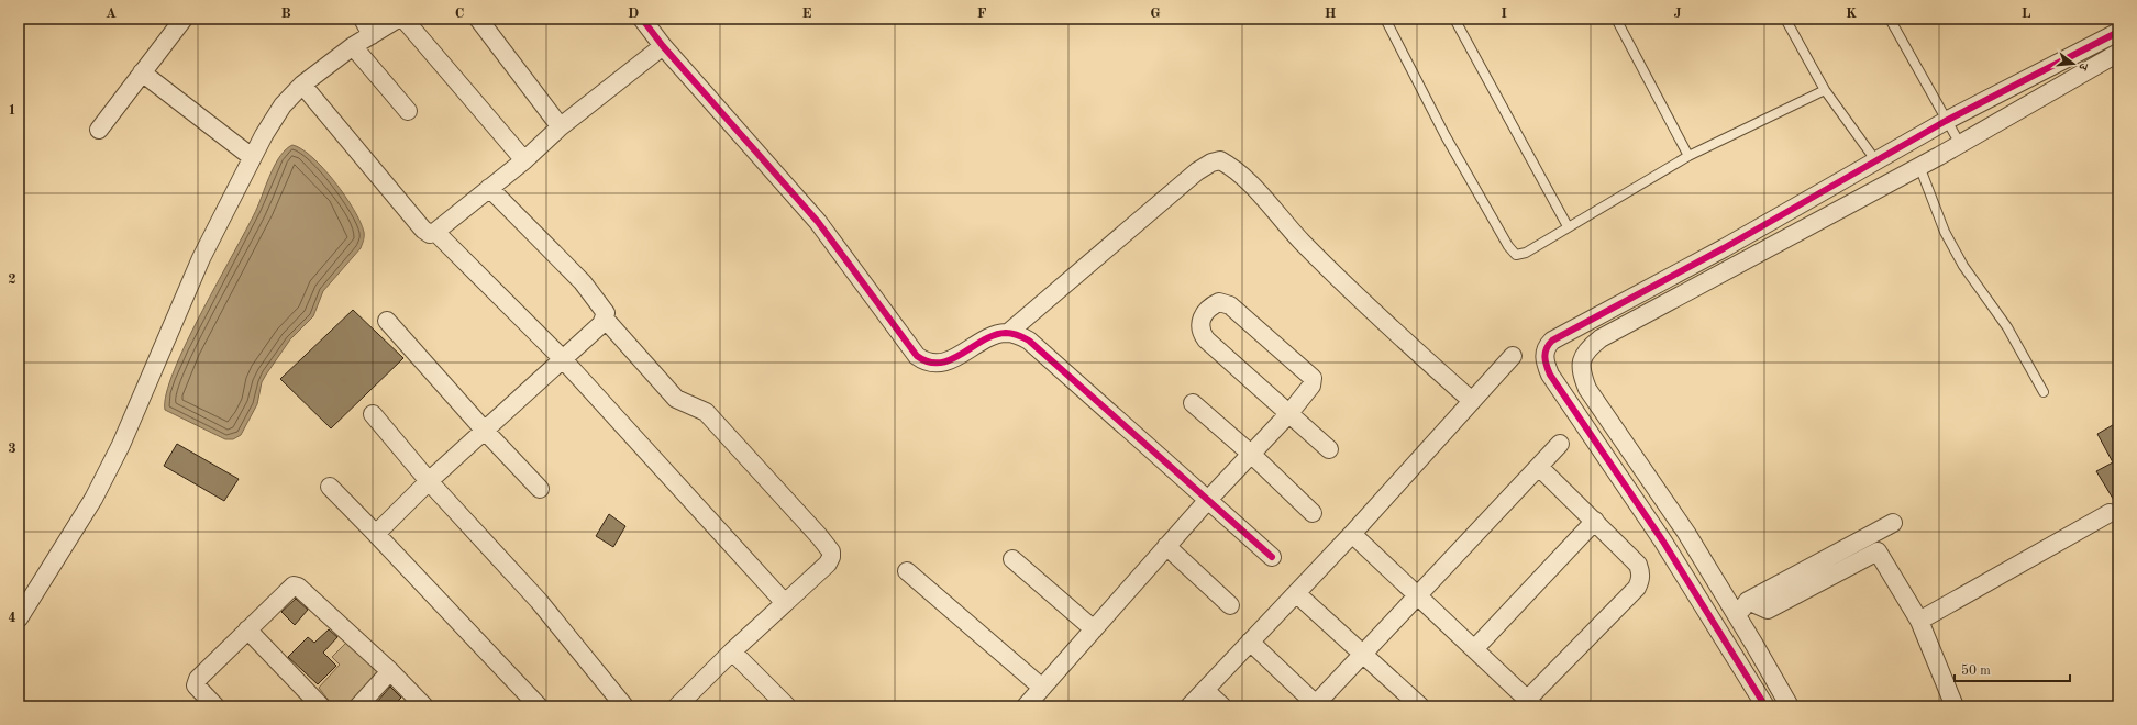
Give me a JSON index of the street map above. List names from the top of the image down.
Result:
{
  "scale_bar": "50 m",
  "north": "right",
  "grid": {
    "columns": [
      "A",
      "B",
      "C",
      "D",
      "E",
      "F",
      "G",
      "H",
      "I",
      "J",
      "K",
      "L"
    ],
    "rows": [
      "1",
      "2",
      "3",
      "4"
    ]
  }
}
